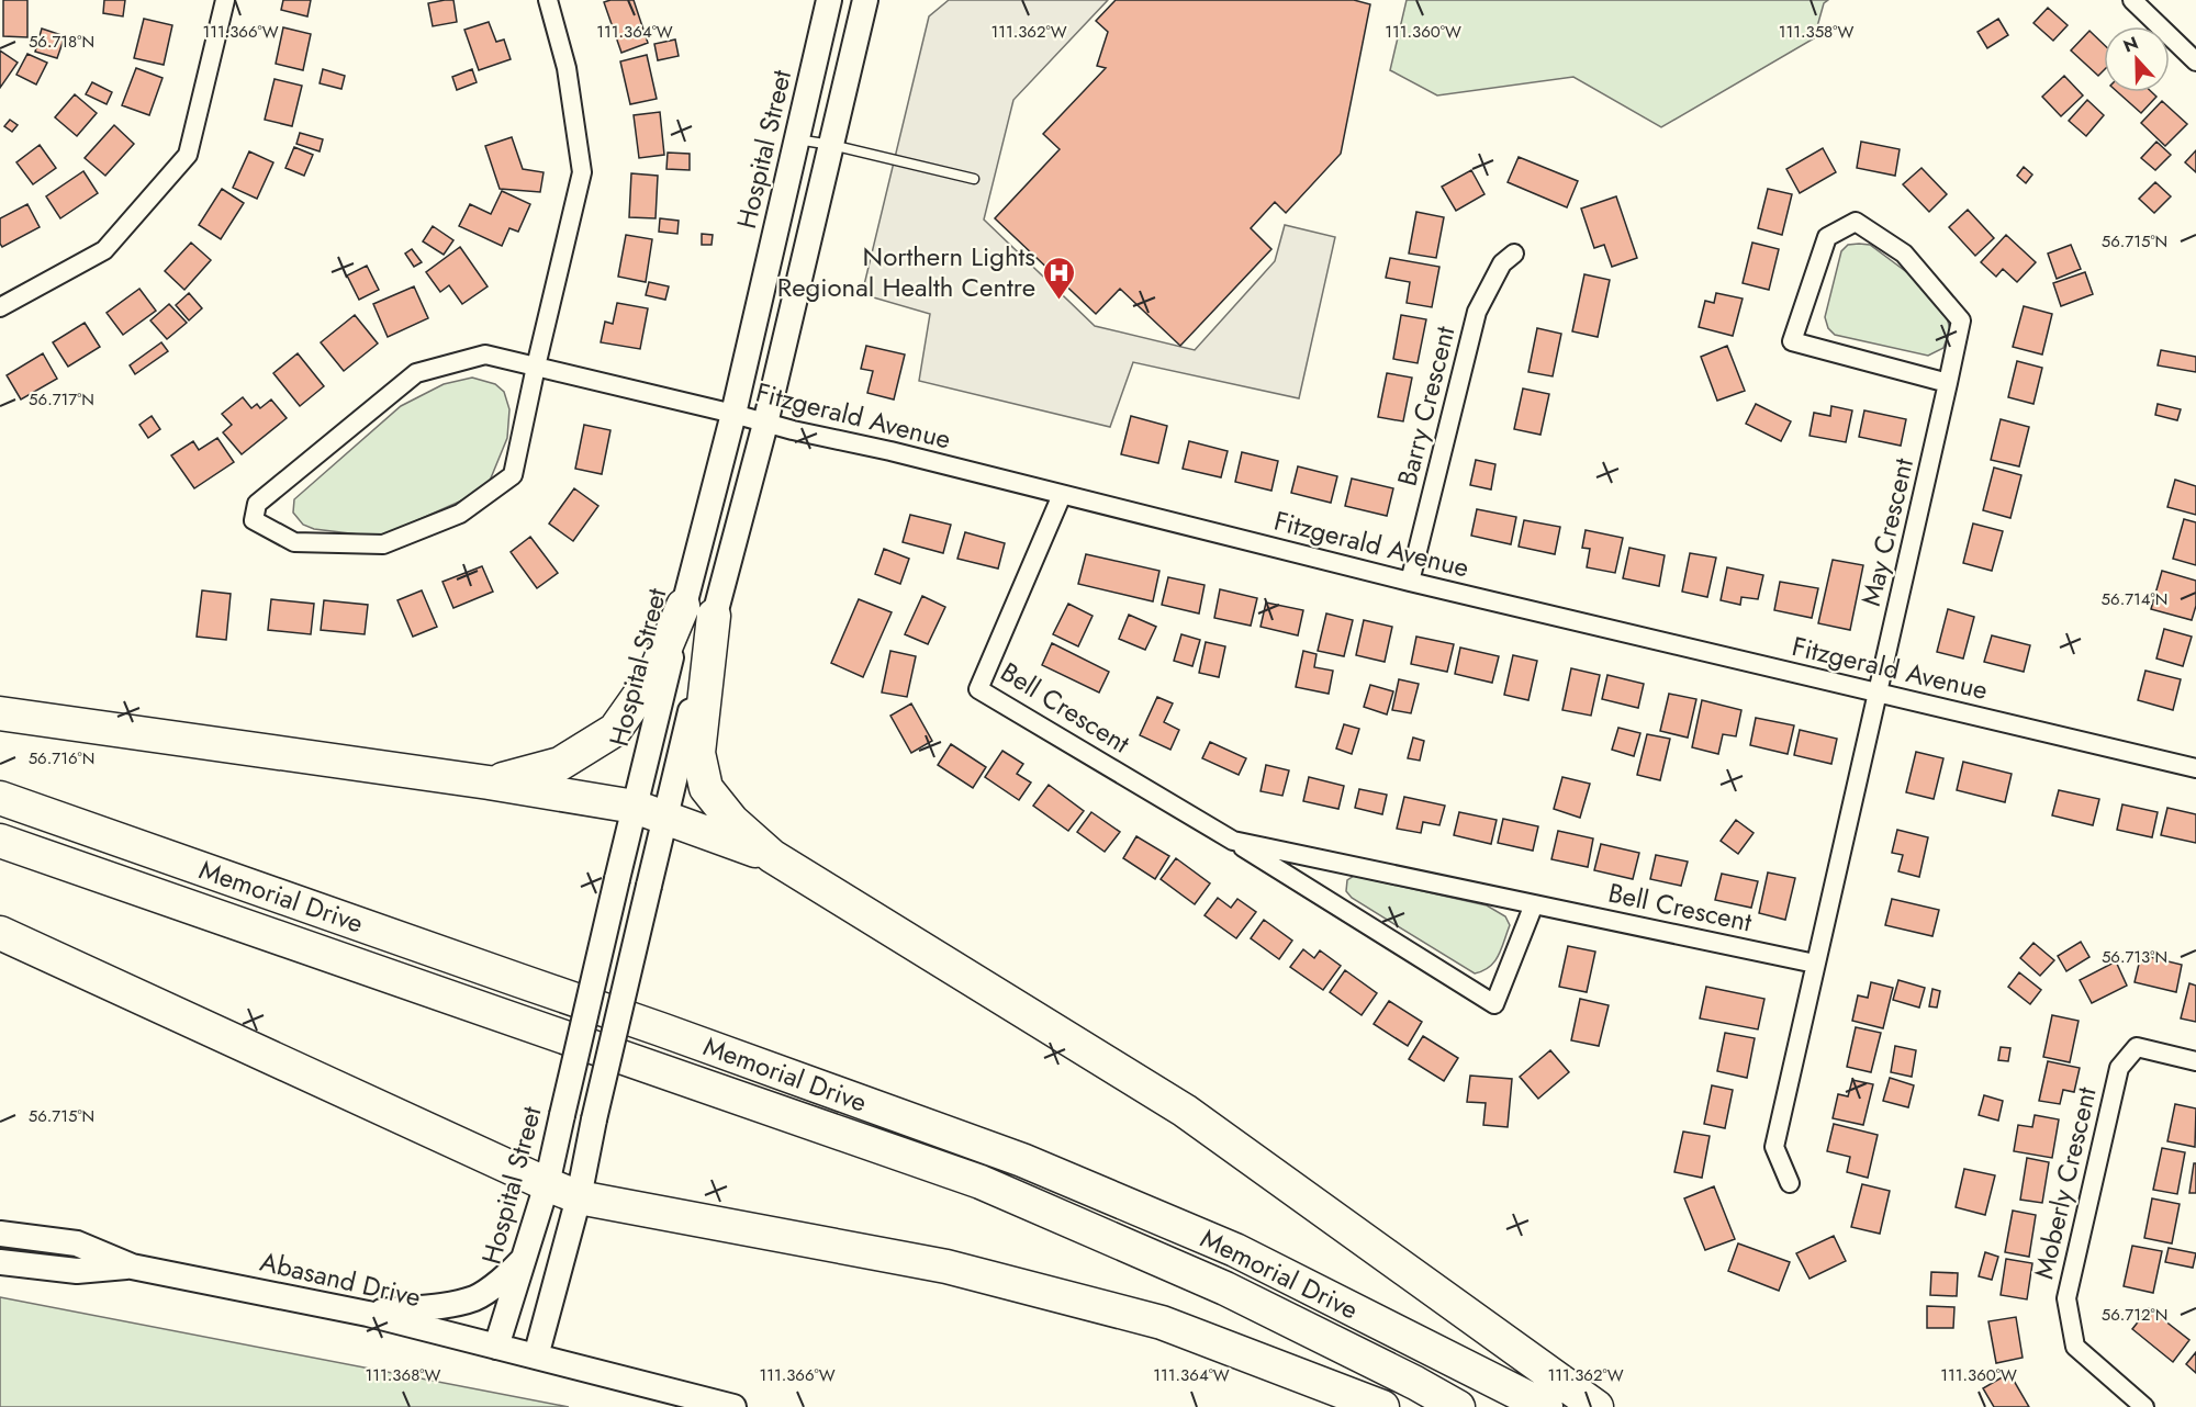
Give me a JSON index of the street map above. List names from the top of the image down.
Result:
{
  "streets": {
    "highway": ["Memorial Drive"],
    "main road": ["Hospital Street", "Abasand Drive"],
    "street": [
      "Barry Crescent",
      "Fitzgerald Avenue",
      "May Crescent",
      "Bell Crescent",
      "Moberly Crescent"
    ]
  },
  "crossings": [
    ["Hospital Street", "Fitzgerald Avenue"],
    ["Hospital Street", "Abasand Drive"],
    ["Barry Crescent", "Fitzgerald Avenue"],
    ["Fitzgerald Avenue", "May Crescent"],
    ["Fitzgerald Avenue", "Bell Crescent"]
  ],
  "places": {
    "hospital": ["Northern Lights Regional Health Centre"]
  },
  "north": "top",
  "coordinates": [
    "111.358°W",
    "111.366°W",
    "111.364°W",
    "111.362°W",
    "111.360°W",
    "56.718°N",
    "56.715°N",
    "56.717°N",
    "56.714°N",
    "56.716°N",
    "56.713°N",
    "56.712°N",
    "111.368°W"
  ]
}
